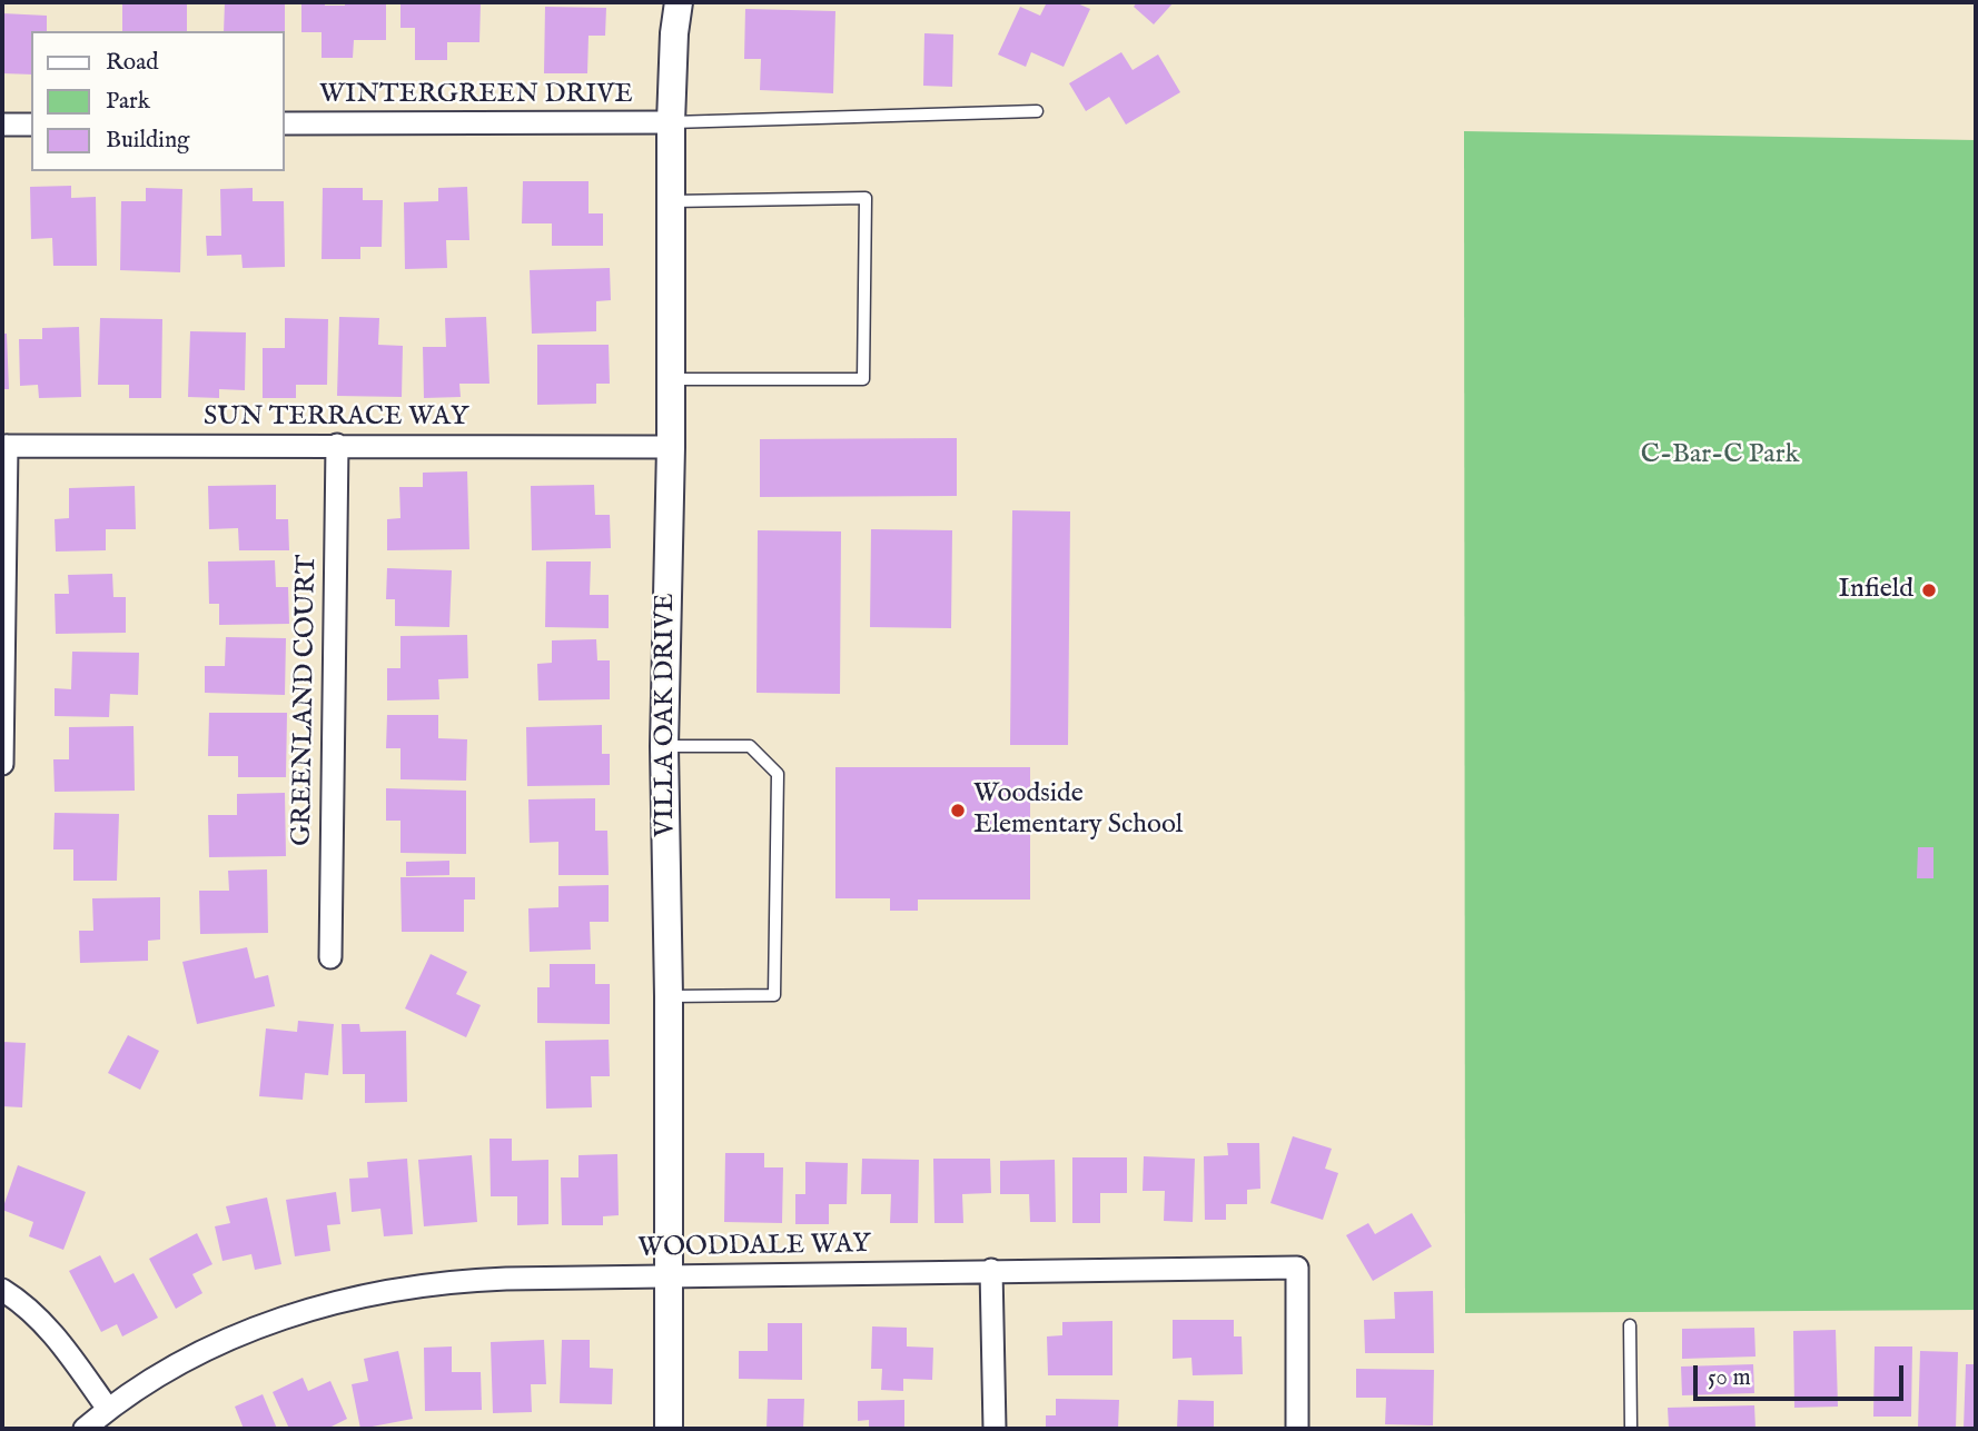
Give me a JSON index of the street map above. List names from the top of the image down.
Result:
{
  "streets": {
    "street": [
      "WINTERGREEN DRIVE",
      "SUN TERRACE WAY",
      "GREENLAND COURT",
      "VILLA OAK DRIVE",
      "WOODDALE WAY"
    ]
  },
  "crossings": [
    ["WINTERGREEN DRIVE", "VILLA OAK DRIVE"],
    ["SUN TERRACE WAY", "GREENLAND COURT"],
    ["SUN TERRACE WAY", "VILLA OAK DRIVE"],
    ["VILLA OAK DRIVE", "WOODDALE WAY"]
  ],
  "parks": ["C-Bar-C Park"],
  "places": ["Infield", "Woodside Elementary School"],
  "legend": ["Road", "Park", "Building"],
  "scale_bar": "50 m"
}
